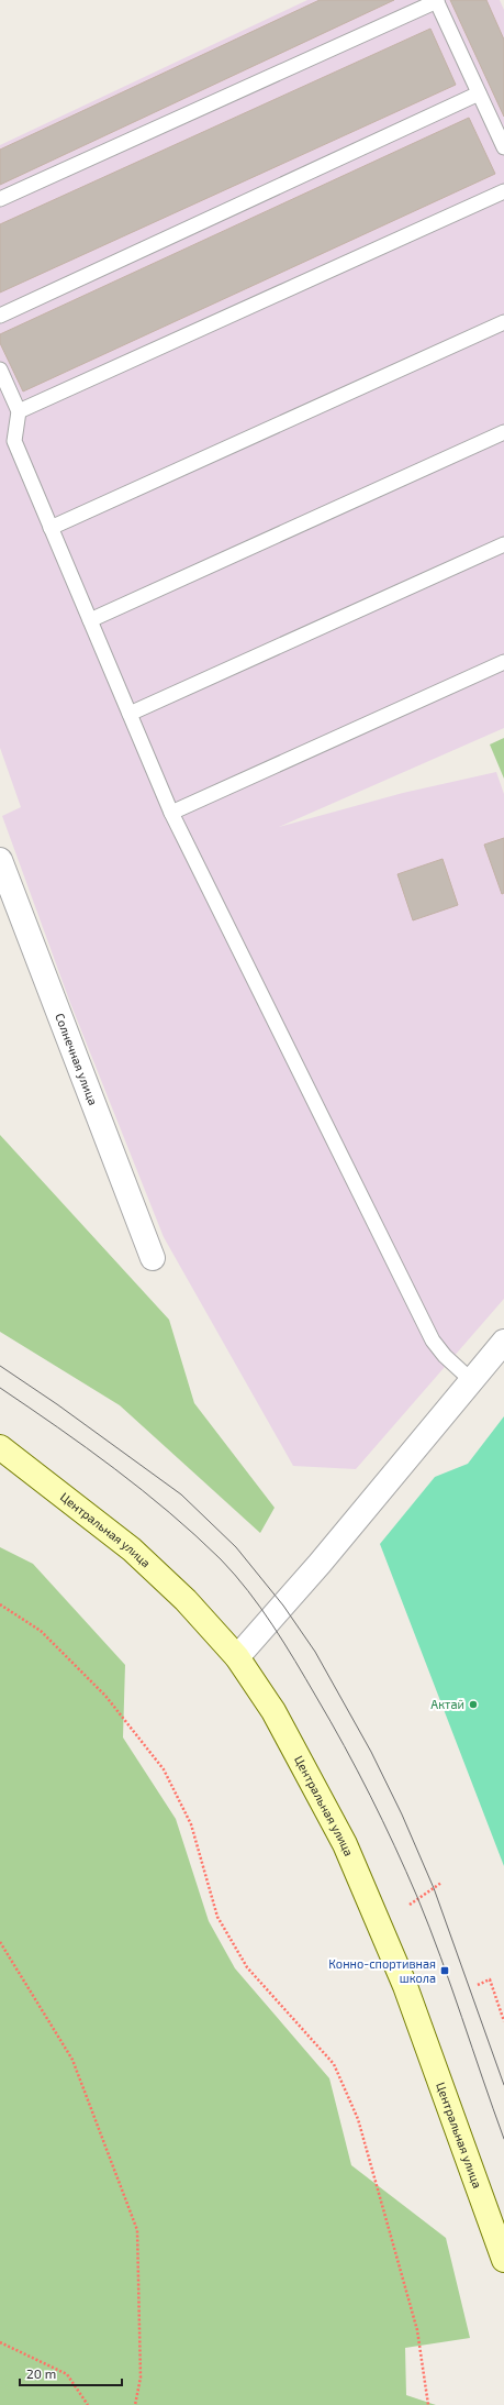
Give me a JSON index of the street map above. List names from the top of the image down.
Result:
{
  "streets": {
    "street": ["Солнечная улица", "Центральная улица"]
  },
  "places": {
    "other": ["Актай"],
    "transit": ["Конно-спортивная школа"]
  },
  "scale_bar": "20 m"
}
